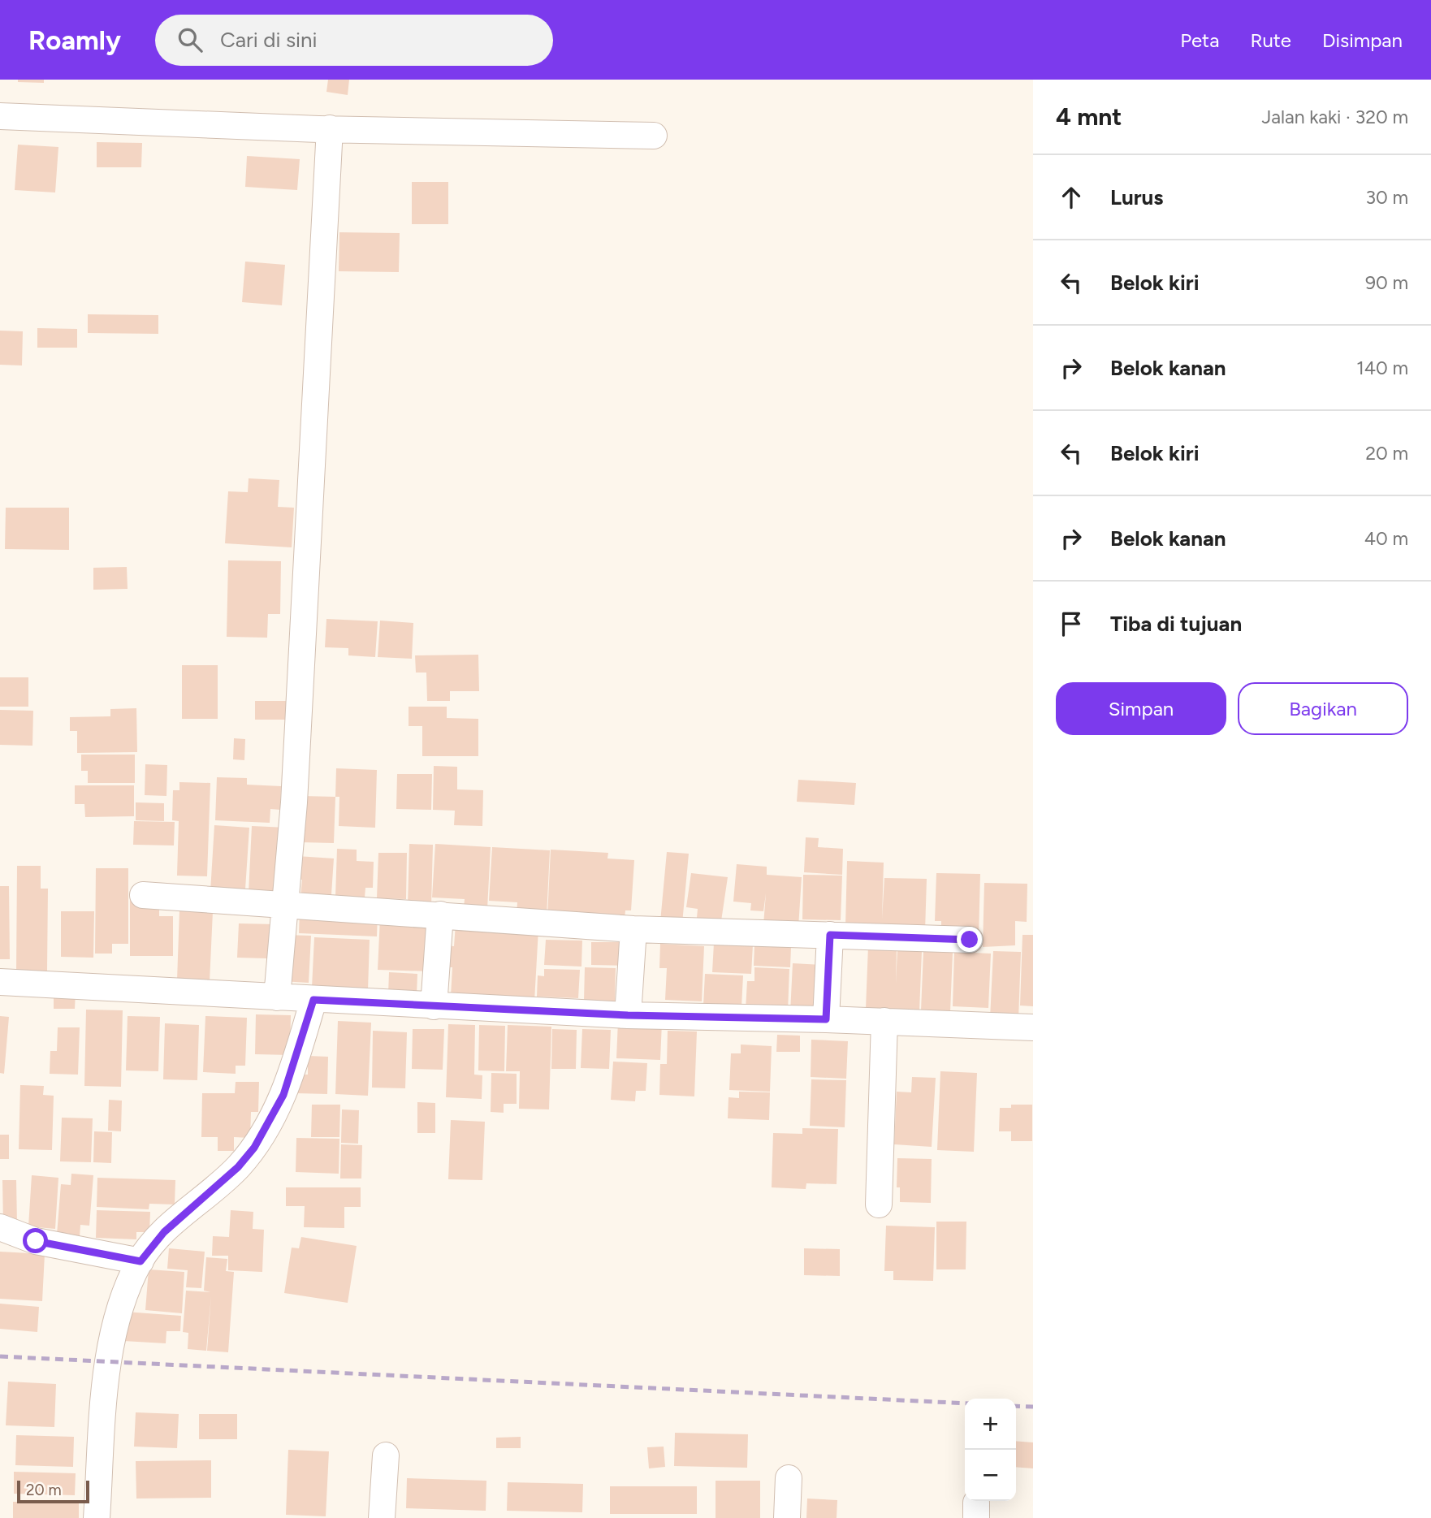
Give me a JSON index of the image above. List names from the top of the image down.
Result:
{
  "scale_bar": "20 m",
  "page": {
    "header": "Roamly",
    "search": "Cari di sini",
    "nav": ["Peta", "Rute", "Disimpan"],
    "heading": ["4 mnt", "Jalan kaki · 320 m"],
    "list": [
      ["Lurus", "30 m"],
      ["Belok kiri", "90 m"],
      ["Belok kanan", "140 m"],
      ["Belok kiri", "20 m"],
      ["Belok kanan", "40 m"],
      "Tiba di tujuan"
    ],
    "buttons": ["Simpan", "Bagikan"],
    "map_buttons": ["+", "−"],
    "scale": "20 m"
  }
}
